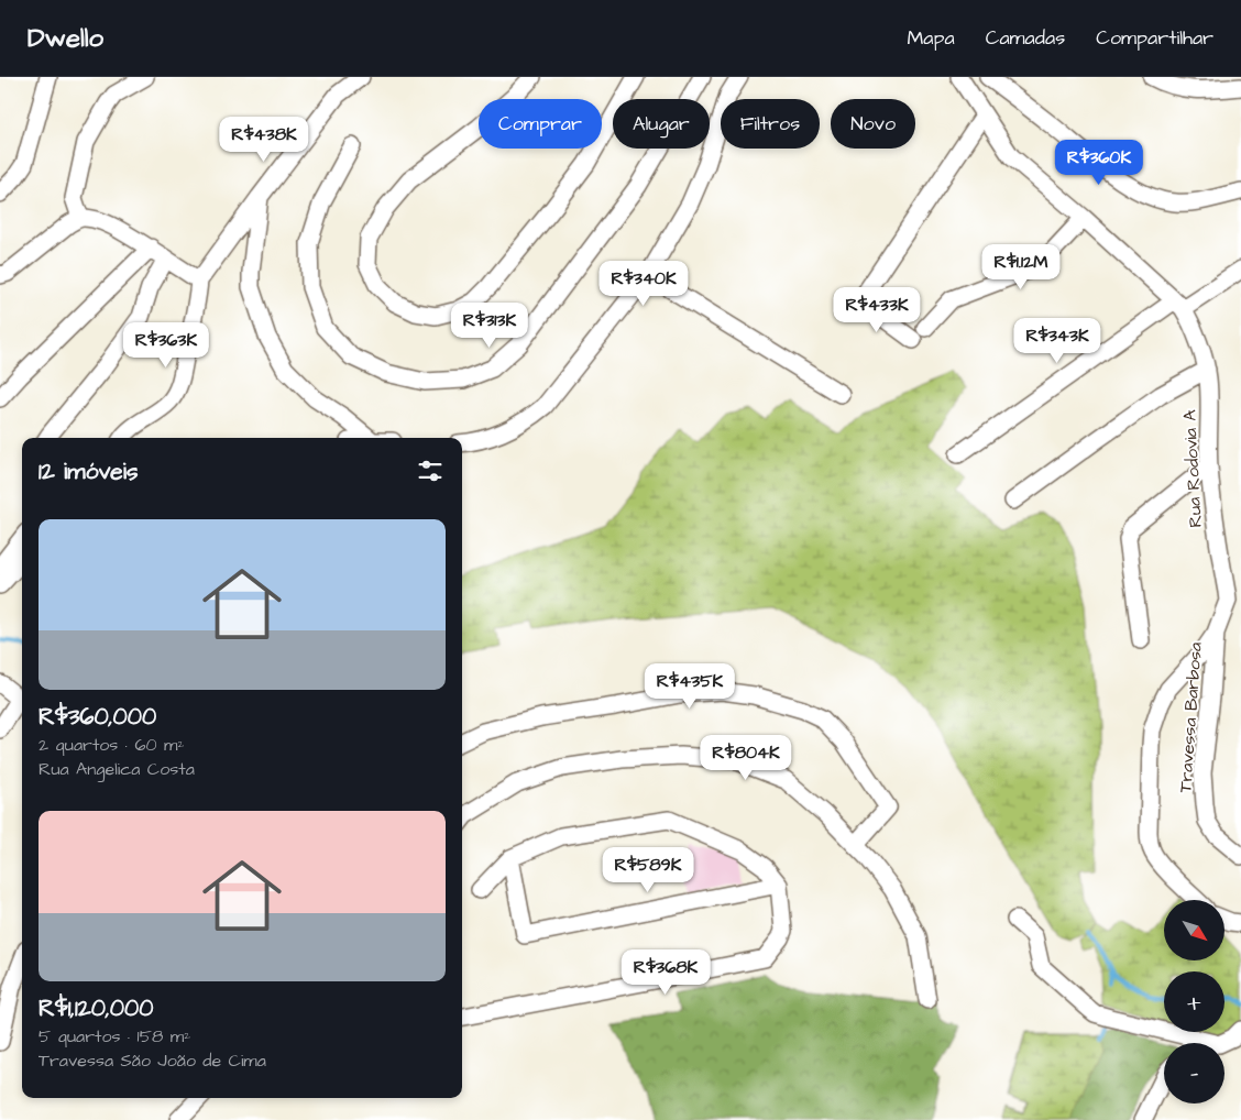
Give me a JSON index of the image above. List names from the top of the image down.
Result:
{
  "streets": {
    "street": ["Rua Rodovia A", "Travessa Barbosa"]
  },
  "crossings": [
    ["Rua Rodovia A", "Travessa Barbosa"]
  ],
  "north": "bottom right",
  "page": {
    "header": "Dwello",
    "nav": ["Mapa", "Camadas", "Compartilhar"],
    "chip": [
      "Comprar",
      "Alugar",
      "Filtros",
      "Novo"
    ],
    "price": [
      "R$438K",
      "R$360K",
      "R$1.12M",
      "R$340K",
      "R$433K",
      "R$313K",
      "R$343K",
      "R$363K",
      "R$435K",
      "R$804K",
      "R$589K",
      "R$368K"
    ],
    "heading": "12 imóveis",
    "list": [
      {
        "name": "R$360,000",
        "note": "2 quartos · 60 m² · Rua Angelica Costa"
      },
      {
        "name": "R$1,120,000",
        "note": "5 quartos · 158 m² · Travessa São João de Cima"
      }
    ],
    "map_buttons": ["+", "−"]
  }
}
